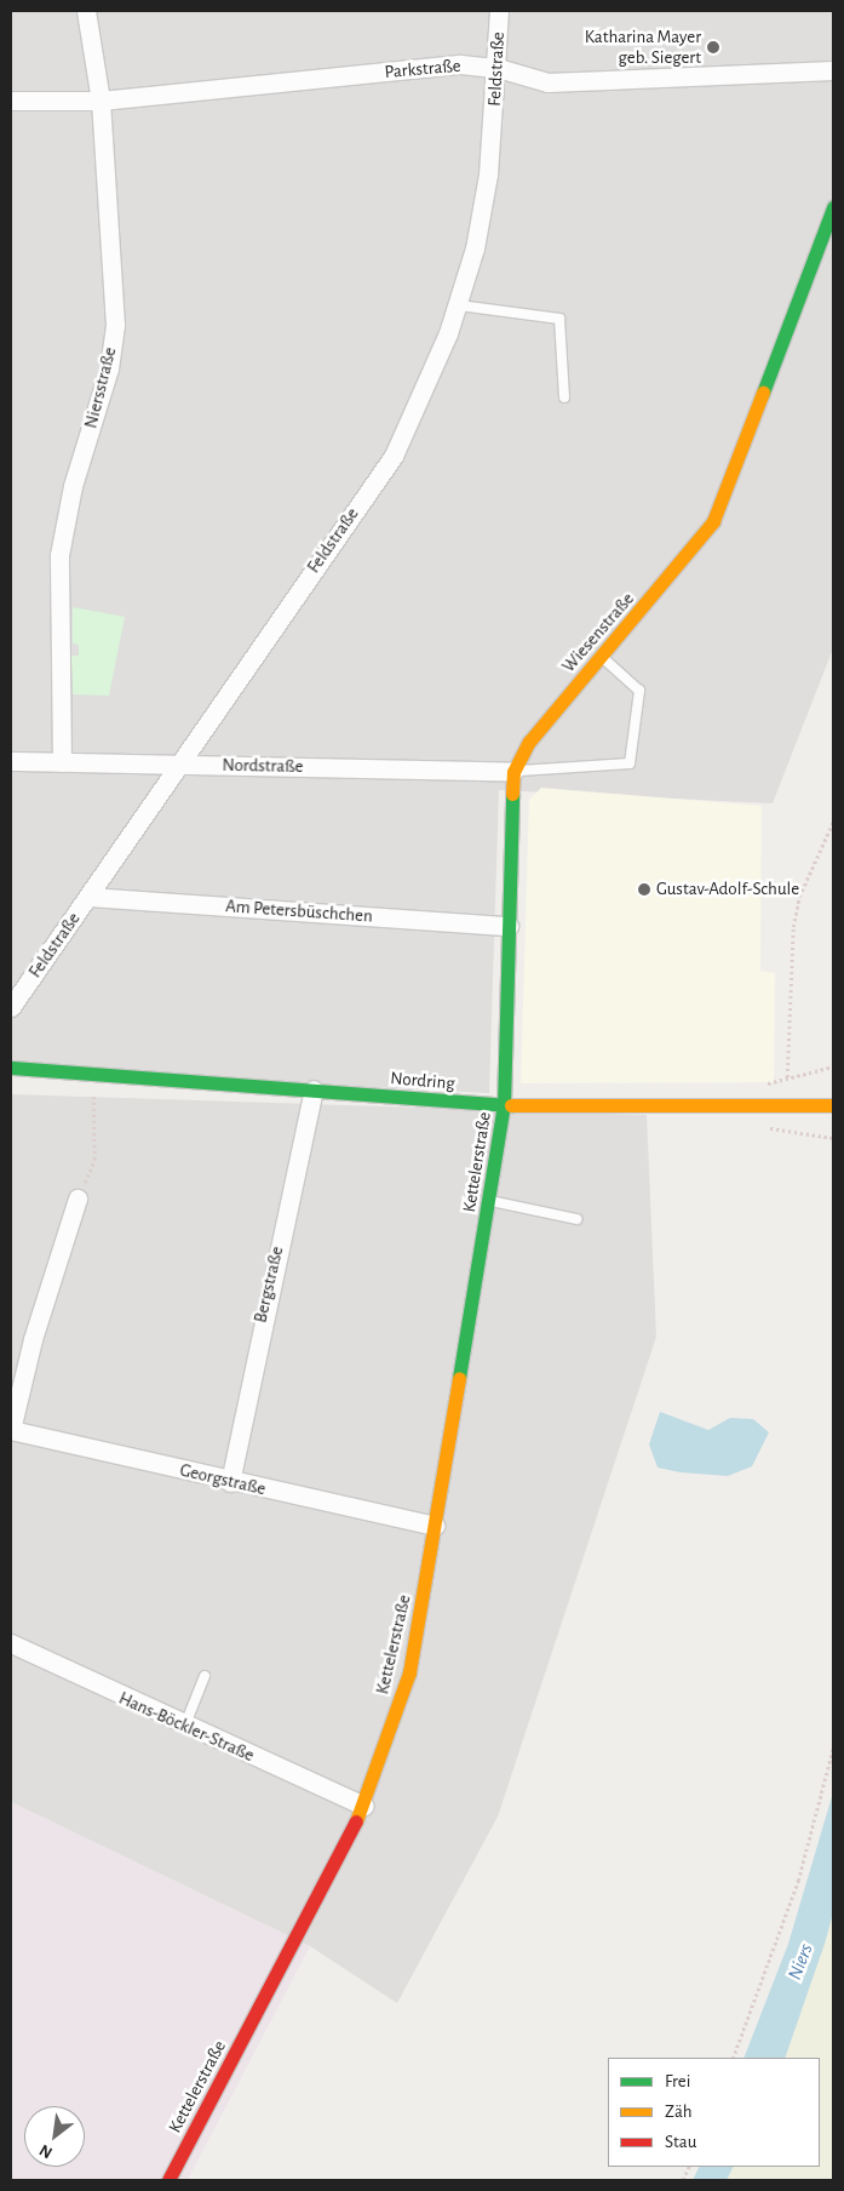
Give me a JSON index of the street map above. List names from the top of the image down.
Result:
{
  "streets": {
    "street": [
      "Parkstraße",
      "Feldstraße",
      "Niersstraße",
      "Wiesenstraße",
      "Nordstraße",
      "Am Petersbüschchen",
      "Nordring",
      "Kettelerstraße",
      "Bergstraße",
      "Georgstraße",
      "Hans-Böckler-Straße"
    ]
  },
  "crossings": [
    ["Parkstraße", "Feldstraße"],
    ["Parkstraße", "Niersstraße"],
    ["Feldstraße", "Nordstraße"],
    ["Feldstraße", "Am Petersbüschchen"],
    ["Niersstraße", "Nordstraße"],
    ["Wiesenstraße", "Nordstraße"],
    ["Wiesenstraße", "Am Petersbüschchen"],
    ["Wiesenstraße", "Nordring"],
    ["Wiesenstraße", "Kettelerstraße"],
    ["Nordring", "Kettelerstraße"],
    ["Nordring", "Bergstraße"],
    ["Kettelerstraße", "Georgstraße"],
    ["Kettelerstraße", "Hans-Böckler-Straße"],
    ["Bergstraße", "Georgstraße"]
  ],
  "water": ["Niers"],
  "places": ["Katharina Mayer geb. Siegert", "Gustav-Adolf-Schule"],
  "legend": ["Frei", "Zäh", "Stau"],
  "north": "bottom left"
}
